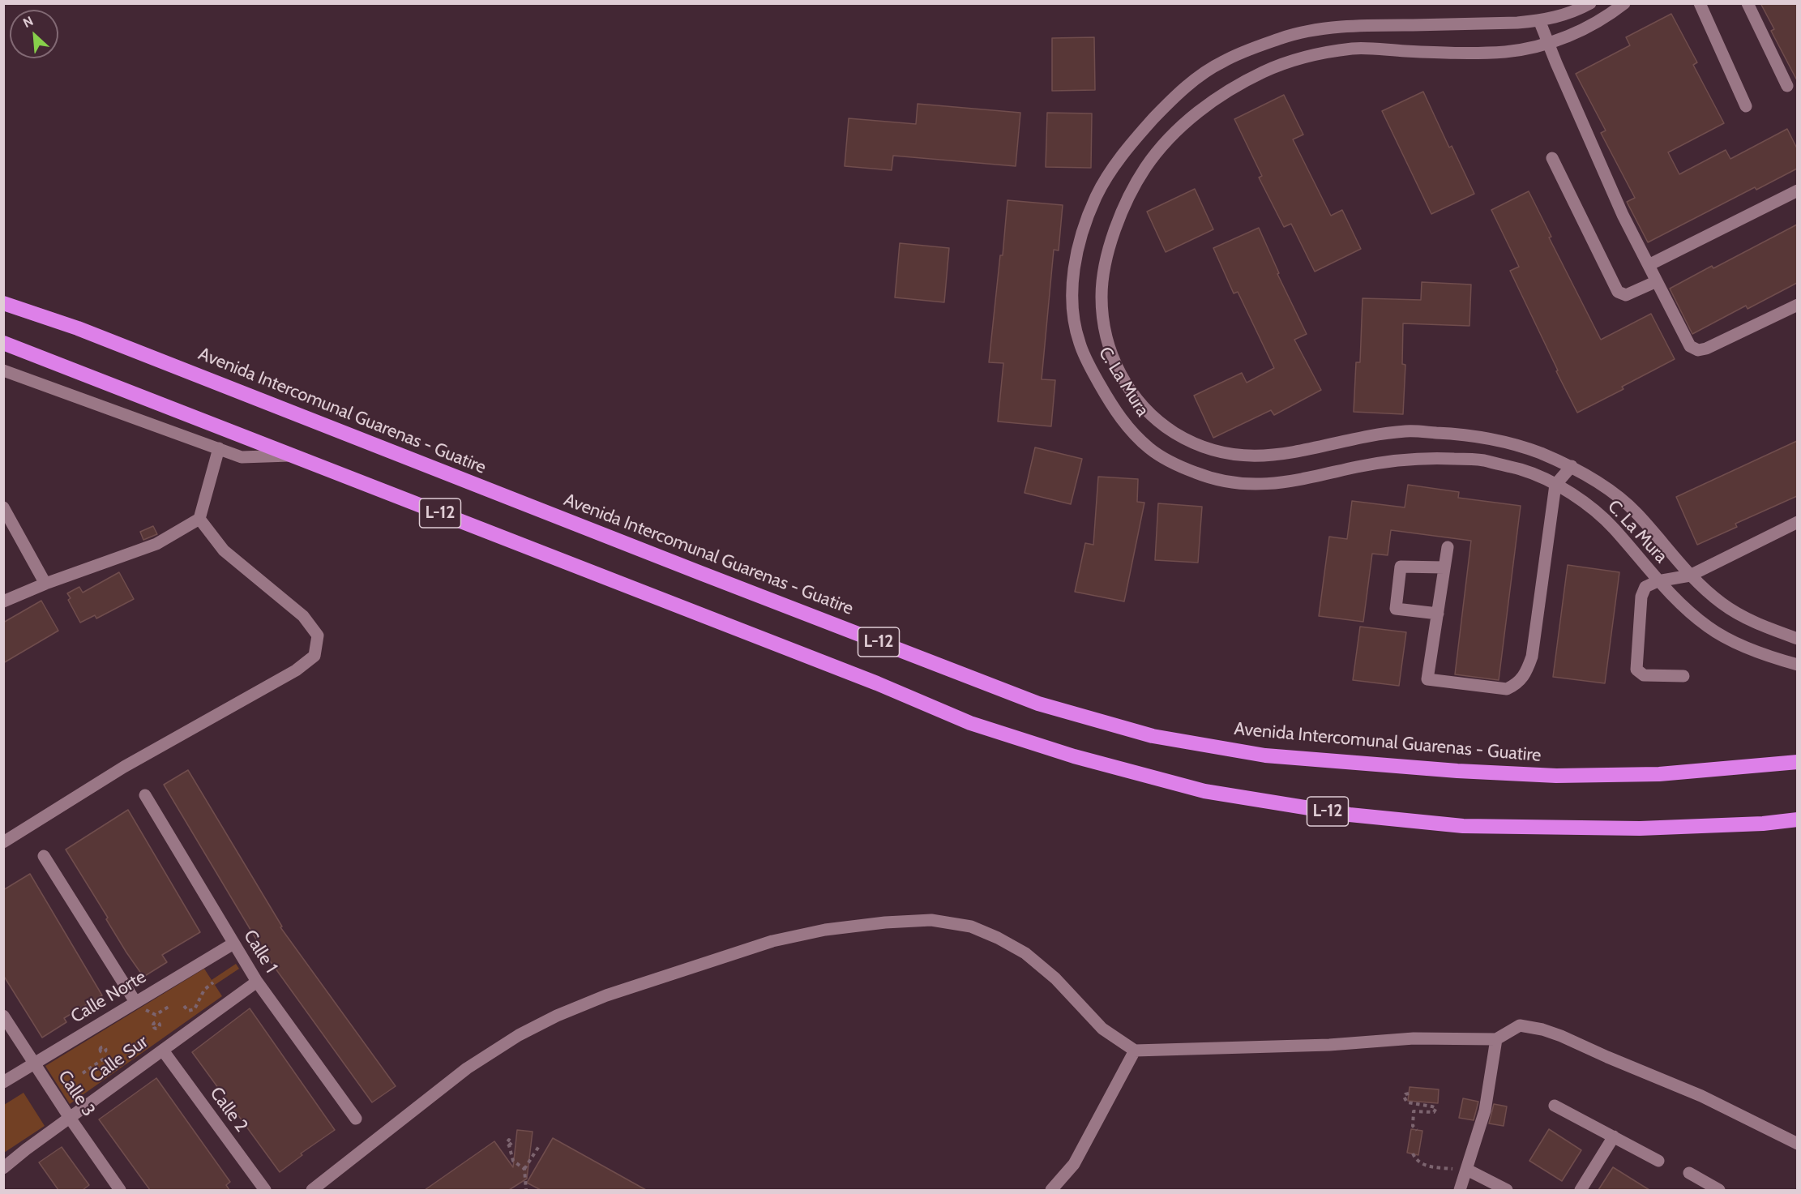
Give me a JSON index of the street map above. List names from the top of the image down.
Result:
{
  "streets": {
    "highway": ["Avenida Intercomunal Guarenas - Guatire", "L-12"],
    "street": [
      "C. La Mura",
      "Calle 1",
      "Calle Norte",
      "Calle Sur",
      "Calle 3",
      "Calle 2"
    ]
  },
  "crossings": [
    ["Calle 1", "Calle Norte"],
    ["Calle 1", "Calle Sur"],
    ["Calle Norte", "Calle 3"],
    ["Calle Sur", "Calle 3"],
    ["Calle Sur", "Calle 2"]
  ],
  "north": "top left"
}
